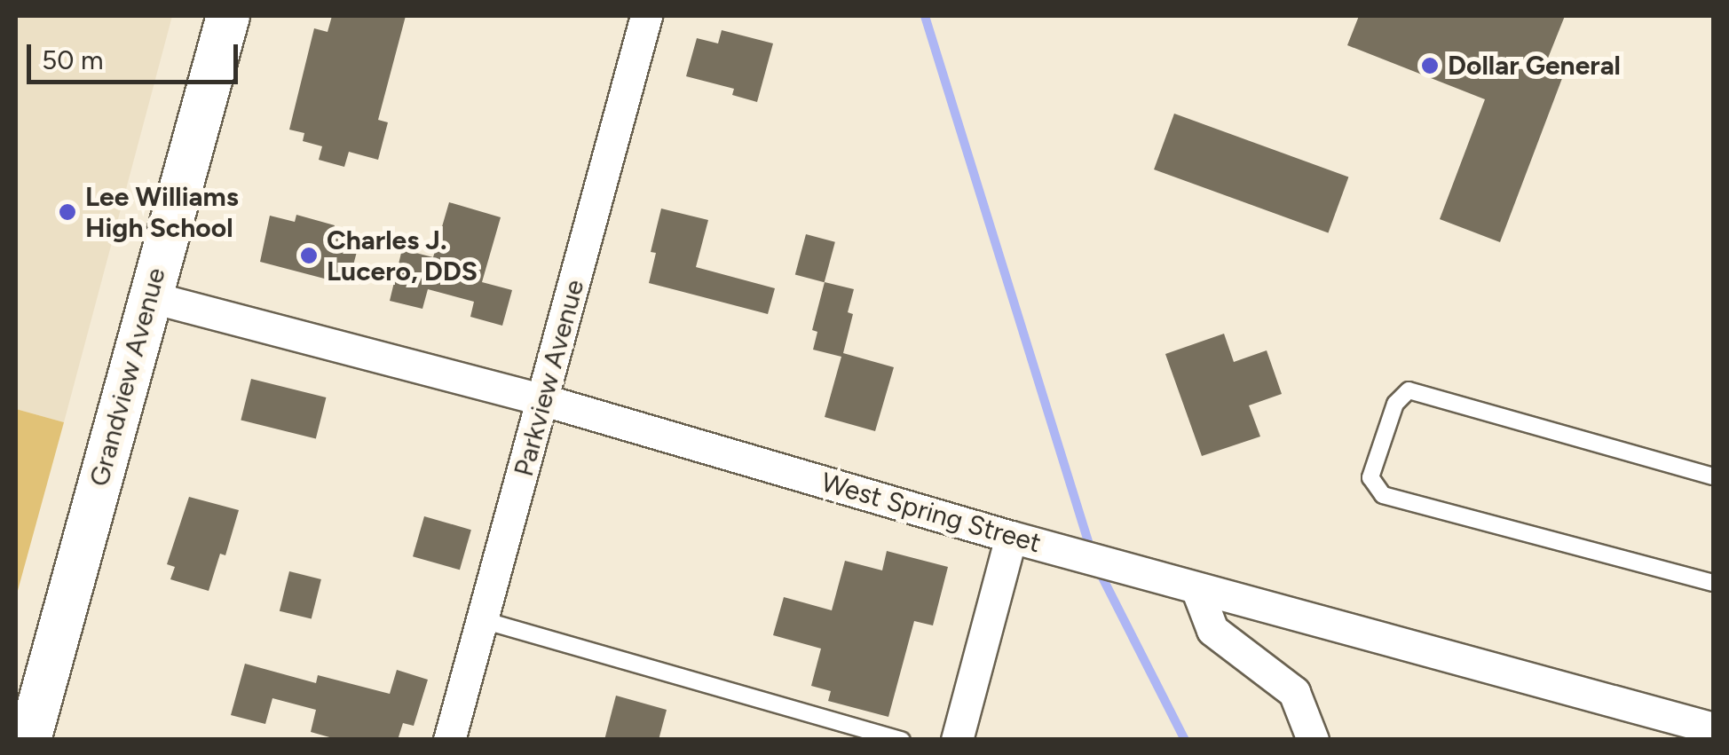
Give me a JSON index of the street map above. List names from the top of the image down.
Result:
{
  "streets": {
    "main road": ["Grandview Avenue"],
    "street": ["Parkview Avenue", "West Spring Street"]
  },
  "crossings": [
    ["Grandview Avenue", "West Spring Street"],
    ["Parkview Avenue", "West Spring Street"]
  ],
  "places": ["Dollar General", "Lee Williams High School", "Charles J. Lucero, DDS"],
  "scale_bar": "50 m"
}
